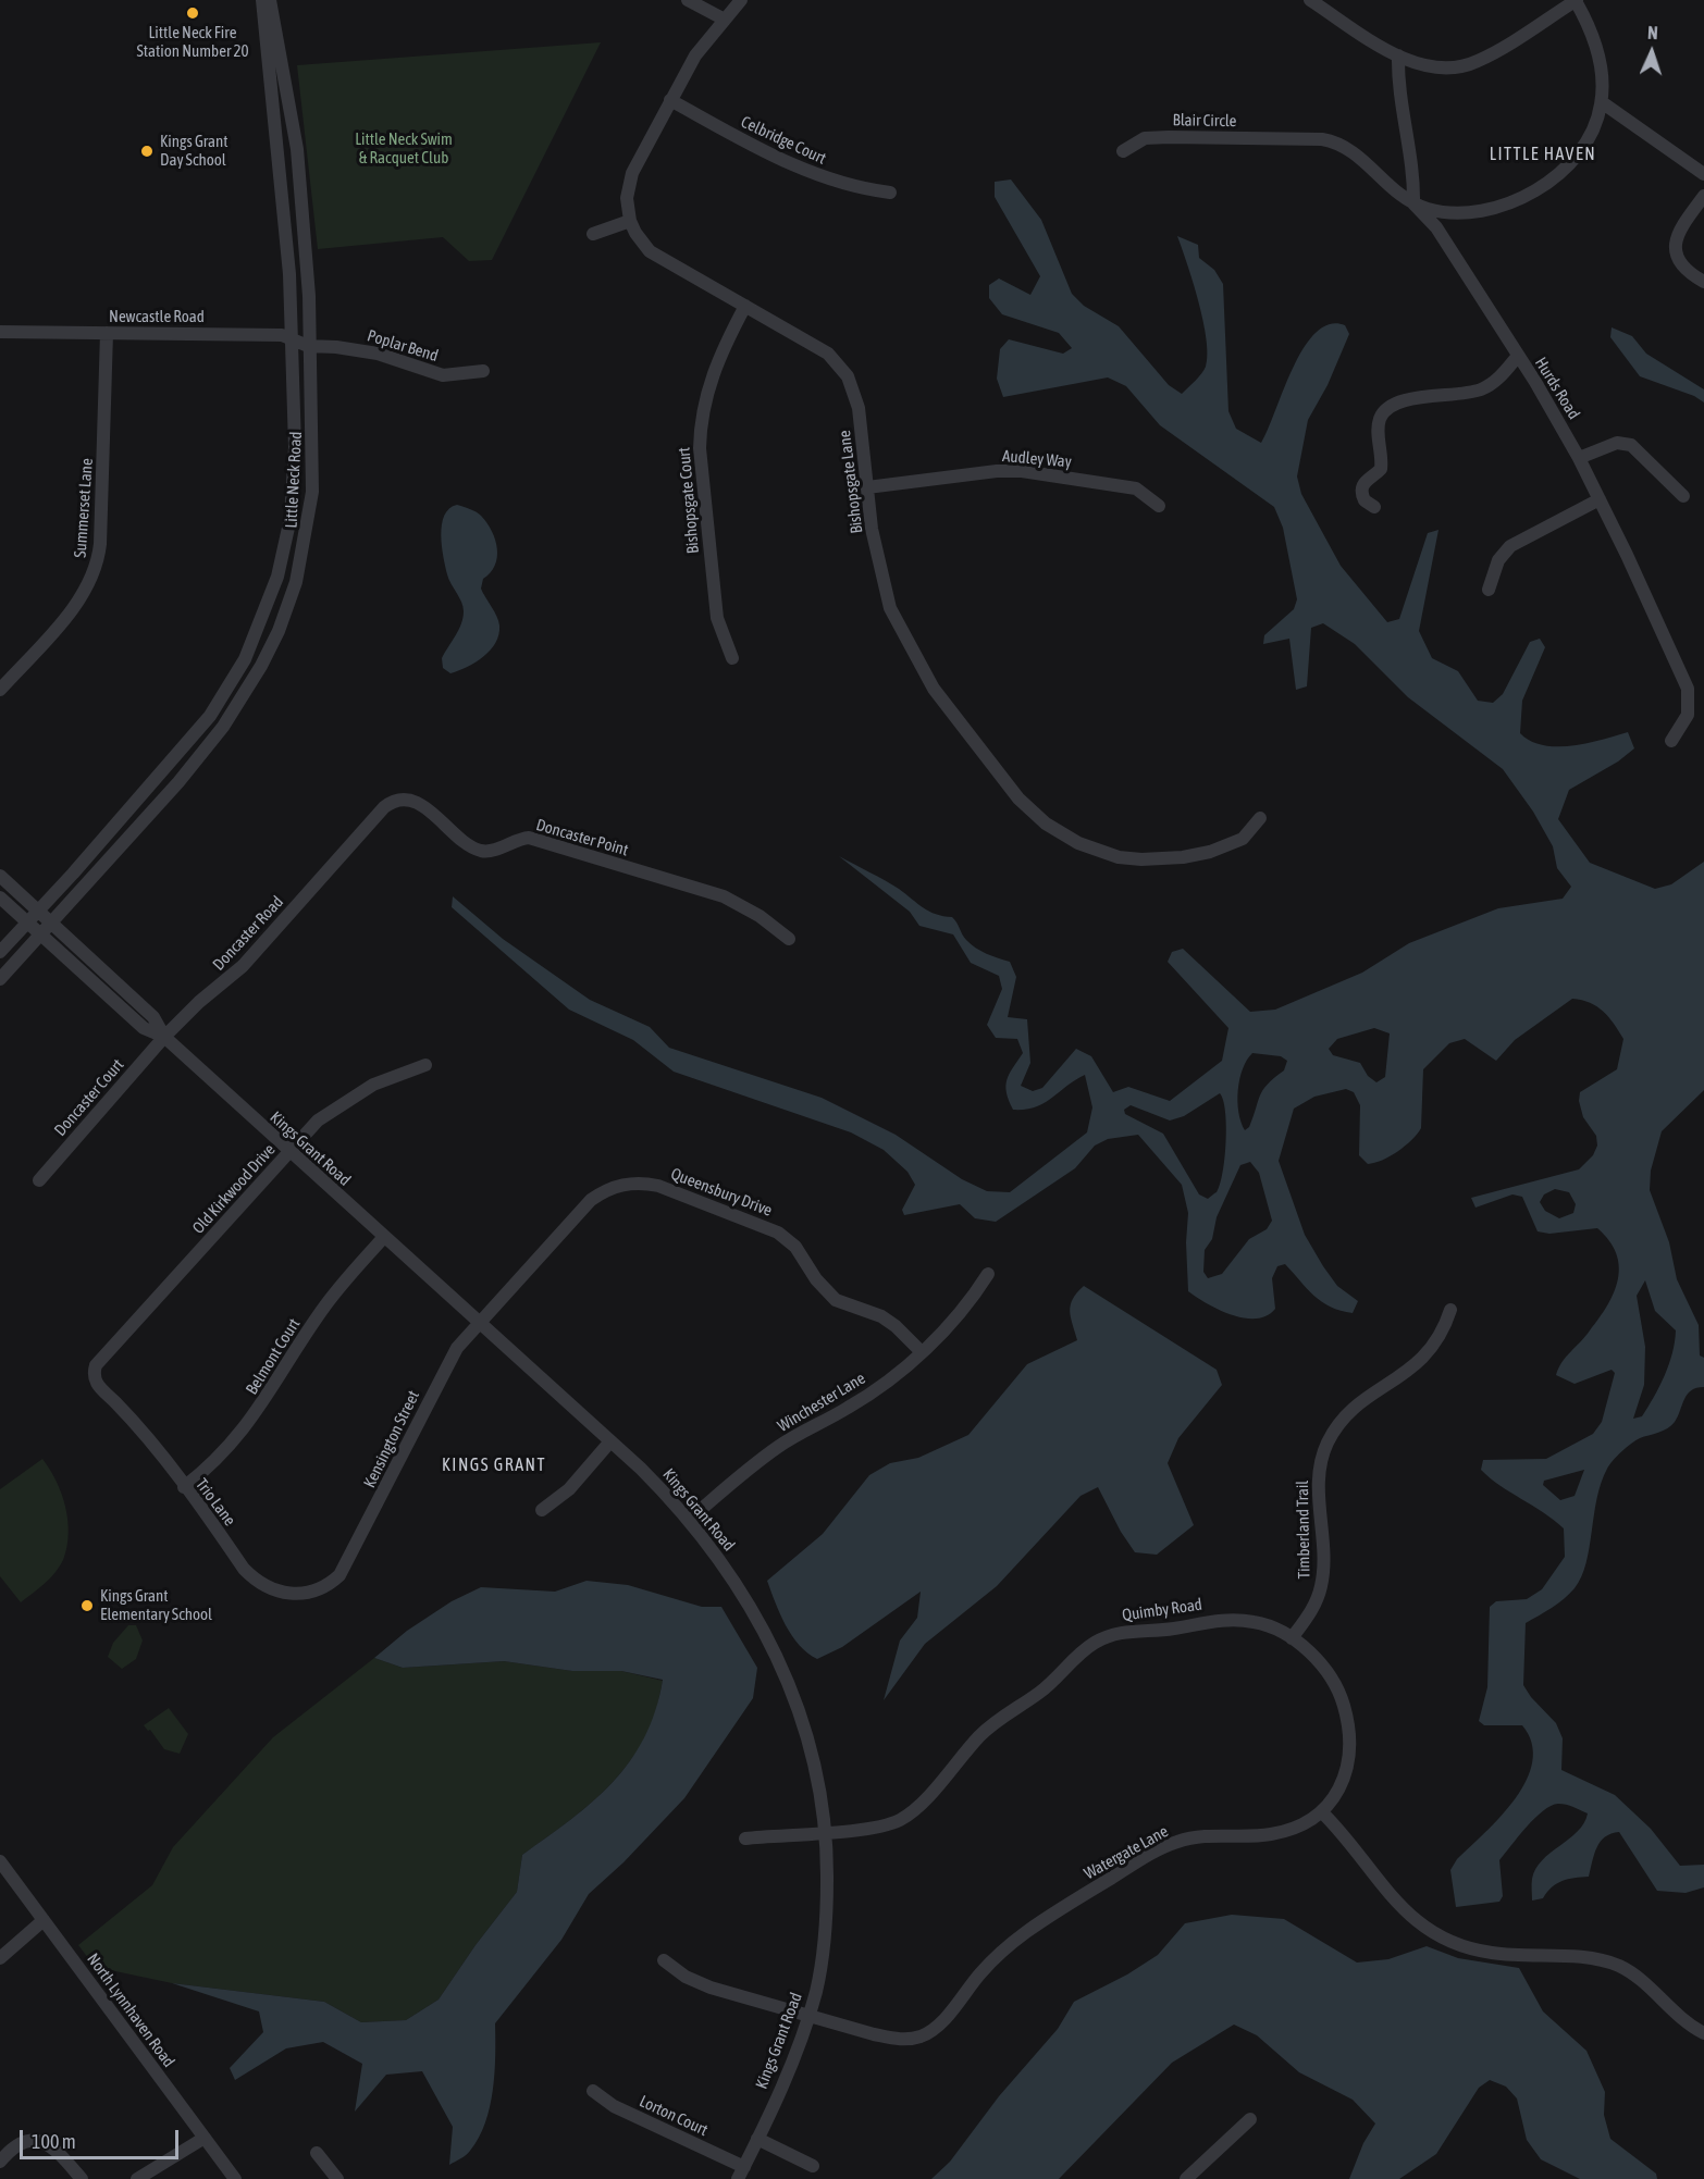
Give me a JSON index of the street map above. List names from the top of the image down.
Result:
{
  "streets": {
    "street": [
      "Blair Circle",
      "Celbridge Court",
      "Newcastle Road",
      "Poplar Bend",
      "Hurds Road",
      "Audley Way",
      "Little Neck Road",
      "Bishopsgate Lane",
      "Bishopsgate Court",
      "Summerset Lane",
      "Doncaster Point",
      "Doncaster Road",
      "Doncaster Court",
      "Kings Grant Road",
      "Old Kirkwood Drive",
      "Queensbury Drive",
      "Belmont Court",
      "Winchester Lane",
      "Kensington Street",
      "Trio Lane",
      "Timberland Trail",
      "Quimby Road",
      "Watergate Lane",
      "North Lynnhaven Road",
      "Lorton Court"
    ]
  },
  "crossings": [
    ["Blair Circle", "Hurds Road"],
    ["Celbridge Court", "Bishopsgate Lane"],
    ["Newcastle Road", "Poplar Bend"],
    ["Newcastle Road", "Little Neck Road"],
    ["Newcastle Road", "Summerset Lane"],
    ["Poplar Bend", "Little Neck Road"],
    ["Audley Way", "Bishopsgate Lane"],
    ["Little Neck Road", "Kings Grant Road"],
    ["Bishopsgate Lane", "Bishopsgate Court"],
    ["Doncaster Point", "Doncaster Road"],
    ["Doncaster Road", "Doncaster Court"],
    ["Doncaster Road", "Kings Grant Road"],
    ["Doncaster Court", "Kings Grant Road"],
    ["Kings Grant Road", "Old Kirkwood Drive"],
    ["Kings Grant Road", "Queensbury Drive"],
    ["Kings Grant Road", "Belmont Court"],
    ["Kings Grant Road", "Winchester Lane"],
    ["Kings Grant Road", "Kensington Street"],
    ["Kings Grant Road", "Quimby Road"],
    ["Kings Grant Road", "Watergate Lane"],
    ["Kings Grant Road", "Lorton Court"],
    ["Old Kirkwood Drive", "Trio Lane"],
    ["Queensbury Drive", "Winchester Lane"],
    ["Queensbury Drive", "Kensington Street"],
    ["Belmont Court", "Trio Lane"],
    ["Kensington Street", "Trio Lane"],
    ["Timberland Trail", "Quimby Road"],
    ["Quimby Road", "Watergate Lane"]
  ],
  "districts": ["LITTLE HAVEN", "KINGS GRANT"],
  "parks": ["Little Neck Swim & Racquet Club"],
  "places": ["Little Neck Fire Station Number 20", "Kings Grant Day School", "Kings Grant Elementary School"],
  "scale_bar": "100 m",
  "north": "top"
}
